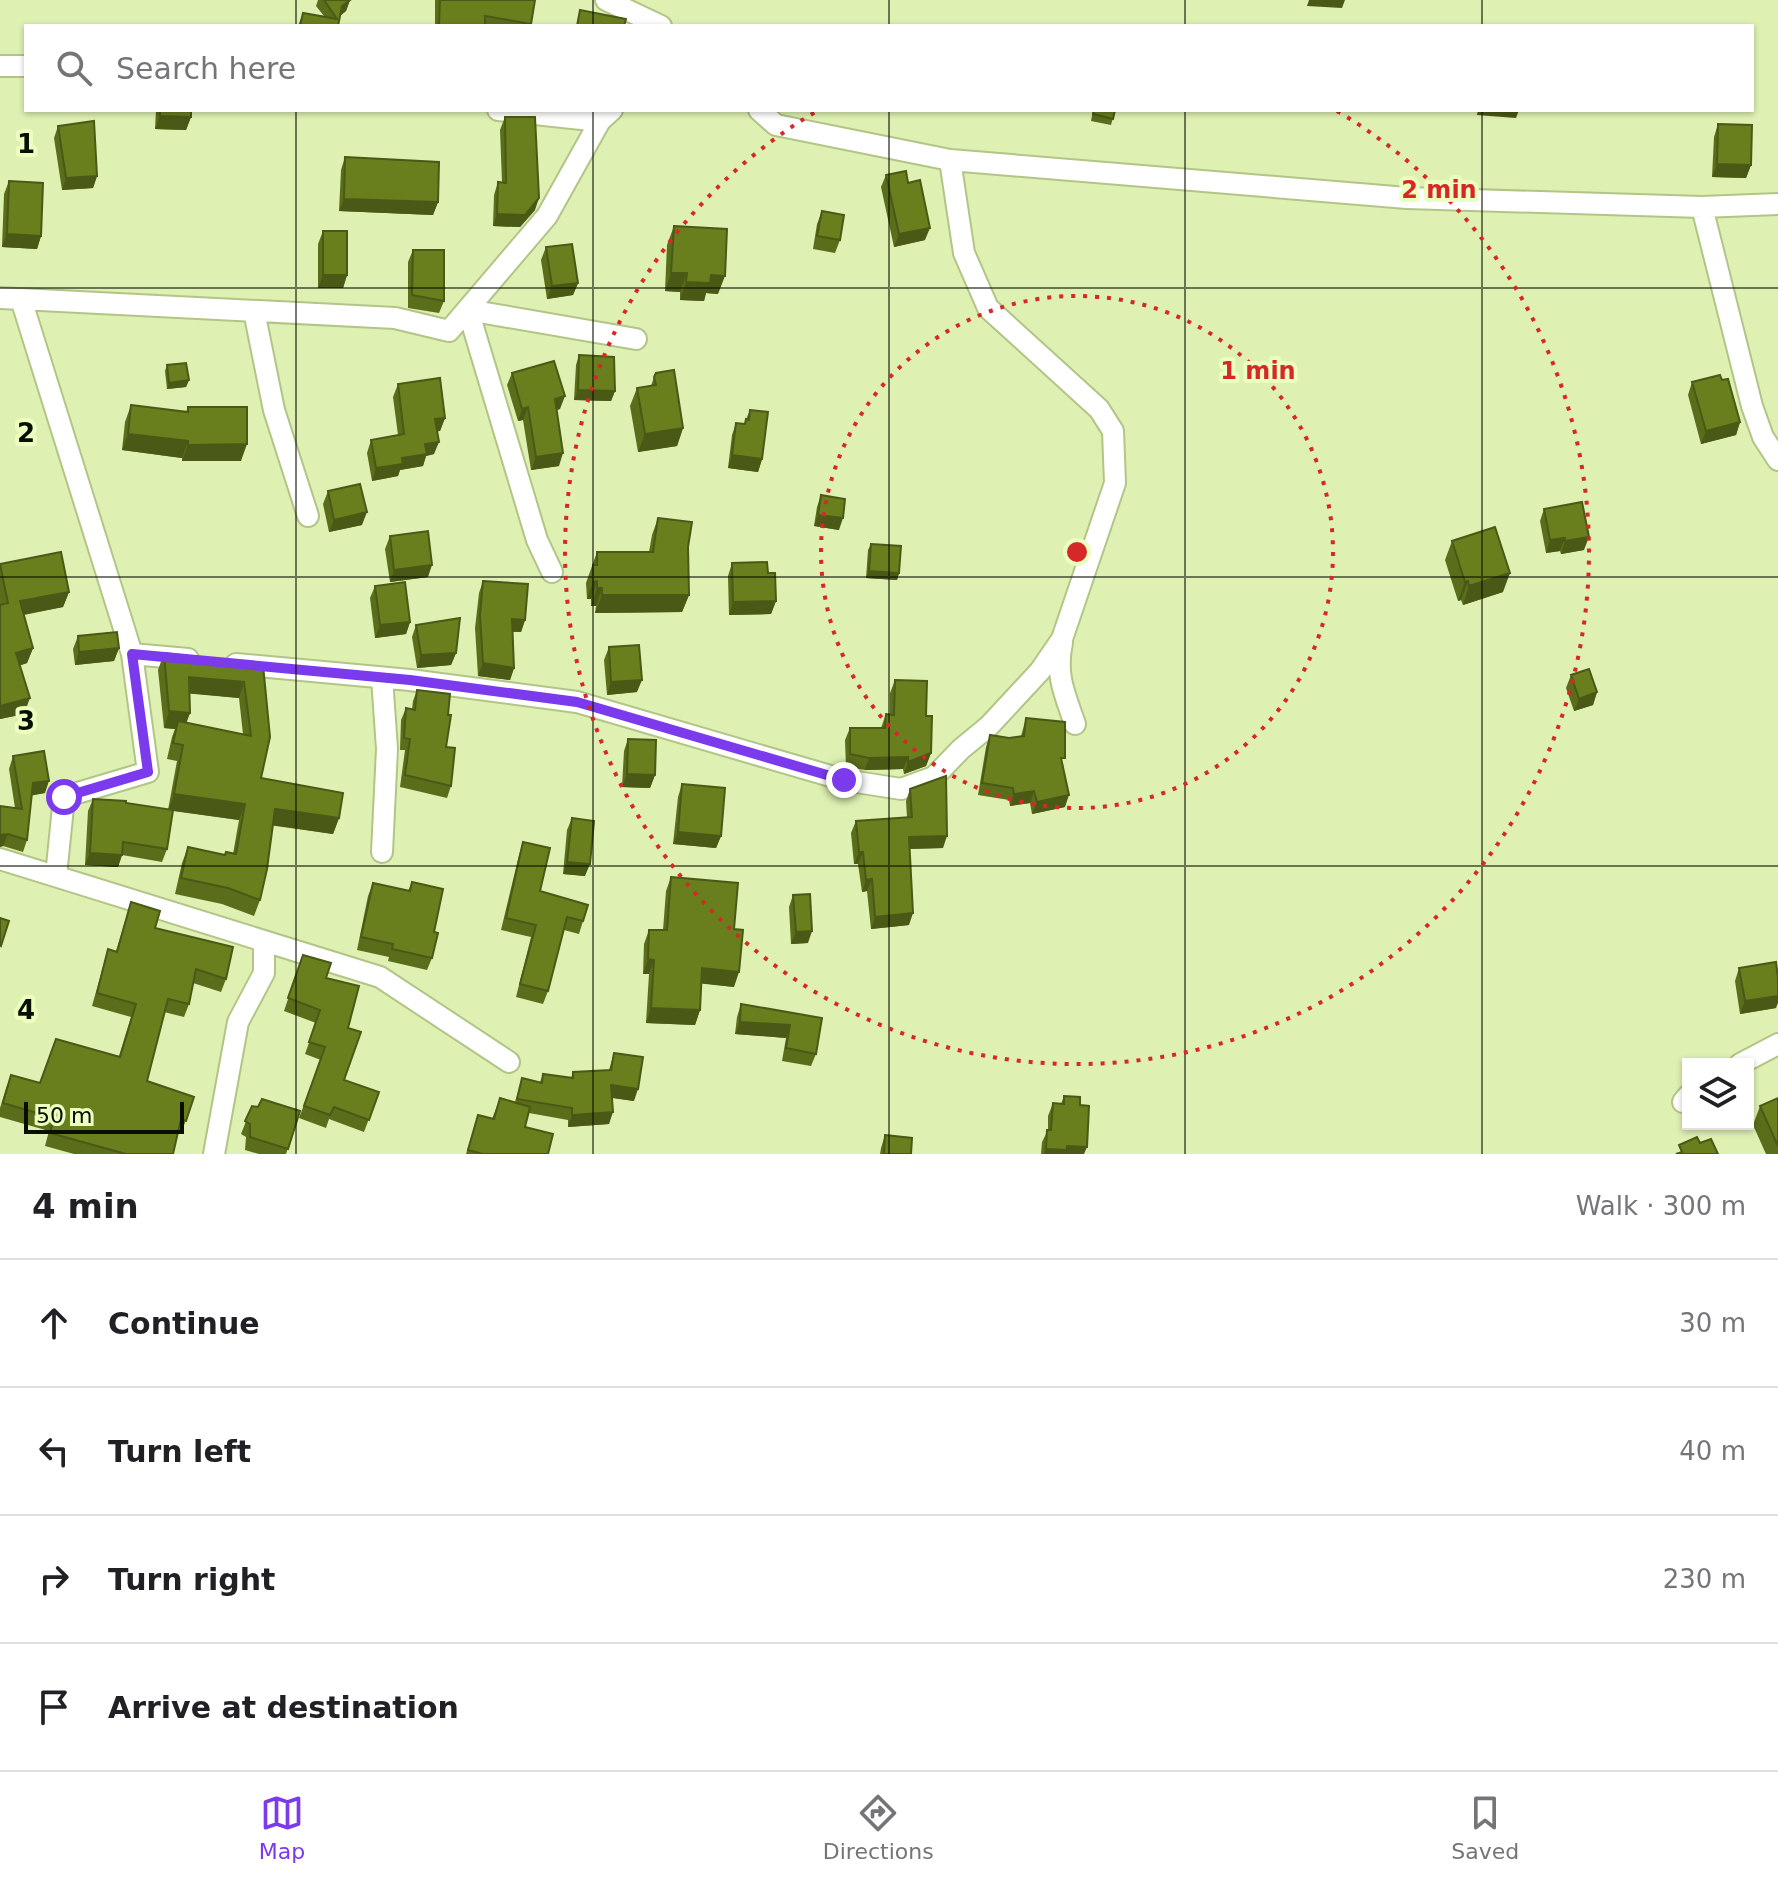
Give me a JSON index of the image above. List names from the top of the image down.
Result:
{
  "scale_bar": "50 m",
  "page": {
    "search": "Search here",
    "scale": "50 m",
    "heading": ["4 min", "Walk · 300 m"],
    "list": [
      ["Continue", "30 m"],
      ["Turn left", "40 m"],
      ["Turn right", "230 m"],
      "Arrive at destination"
    ],
    "nav": ["Map", "Directions", "Saved"]
  },
  "grid": {
    "rows": [
      "1",
      "2",
      "3",
      "4"
    ]
  },
  "rings": ["2 min", "1 min"]
}
